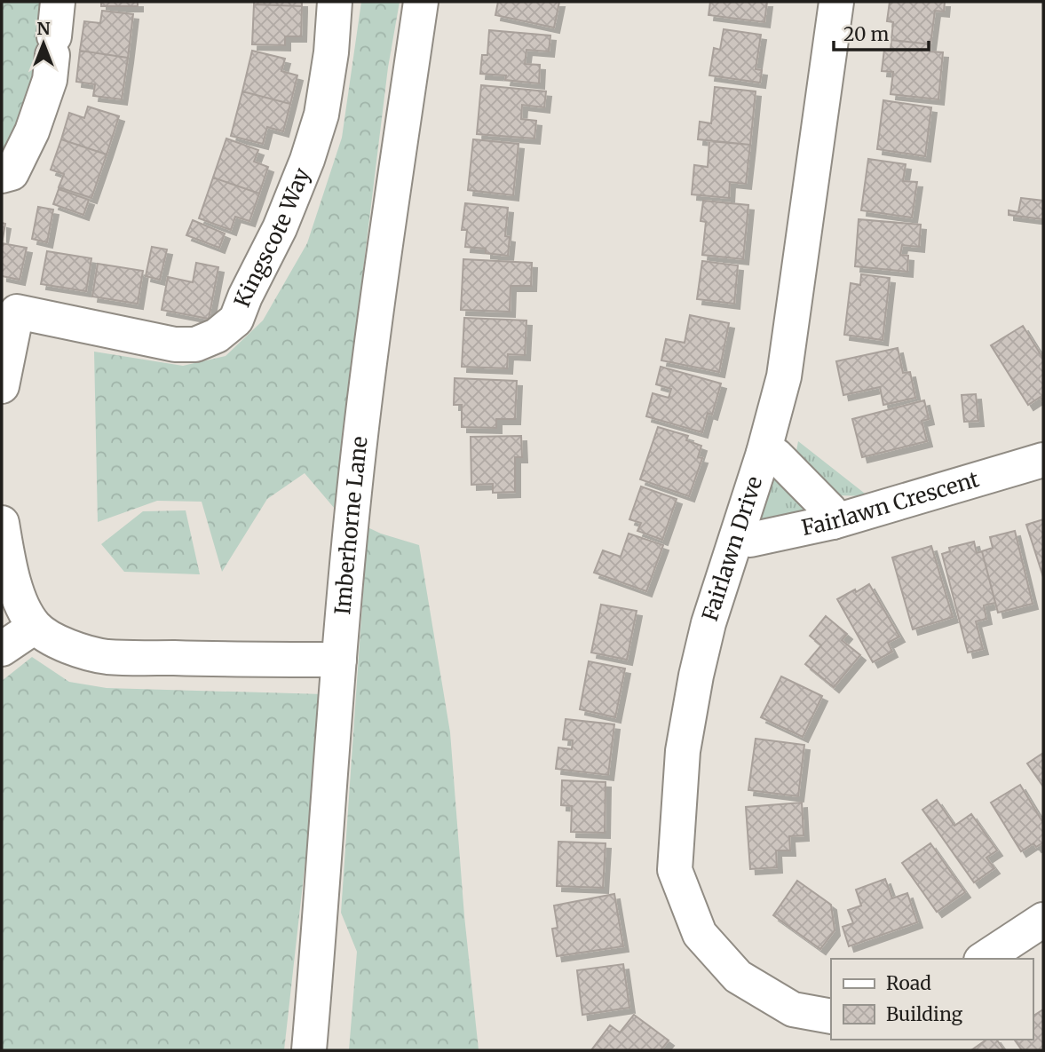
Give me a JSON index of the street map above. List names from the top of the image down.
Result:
{
  "streets": {
    "street": [
      "Kingscote Way",
      "Fairlawn Crescent",
      "Imberhorne Lane",
      "Fairlawn Drive"
    ]
  },
  "crossings": [
    ["Fairlawn Crescent", "Fairlawn Drive"]
  ],
  "legend": ["Road", "Building"],
  "scale_bar": "20 m",
  "north": "top"
}
